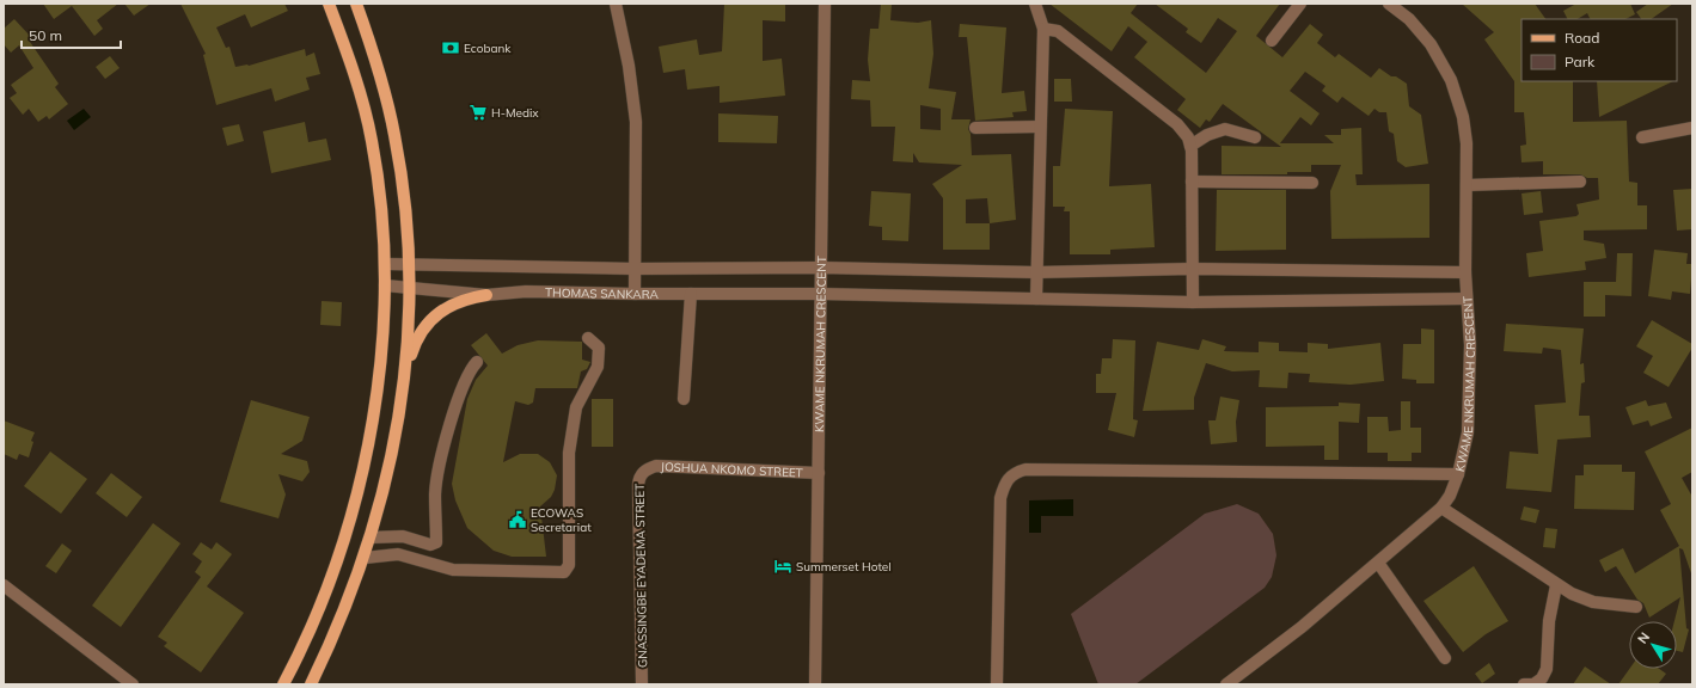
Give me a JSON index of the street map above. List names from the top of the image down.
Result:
{
  "streets": {
    "street": [
      "THOMAS SANKARA",
      "KWAME NKRUMAH CRESCENT",
      "JOSHUA NKOMO STREET",
      "GNASSINGBE EYADEMA STREET"
    ]
  },
  "crossings": [
    ["THOMAS SANKARA", "KWAME NKRUMAH CRESCENT"],
    ["KWAME NKRUMAH CRESCENT", "JOSHUA NKOMO STREET"],
    ["JOSHUA NKOMO STREET", "GNASSINGBE EYADEMA STREET"]
  ],
  "places": {
    "bank": ["Ecobank"],
    "supermarket": ["H-Medix"],
    "public building": ["ECOWAS Secretariat"],
    "hotel": ["Summerset Hotel"]
  },
  "legend": ["Road", "Park"],
  "scale_bar": "50 m",
  "north": "top left"
}
